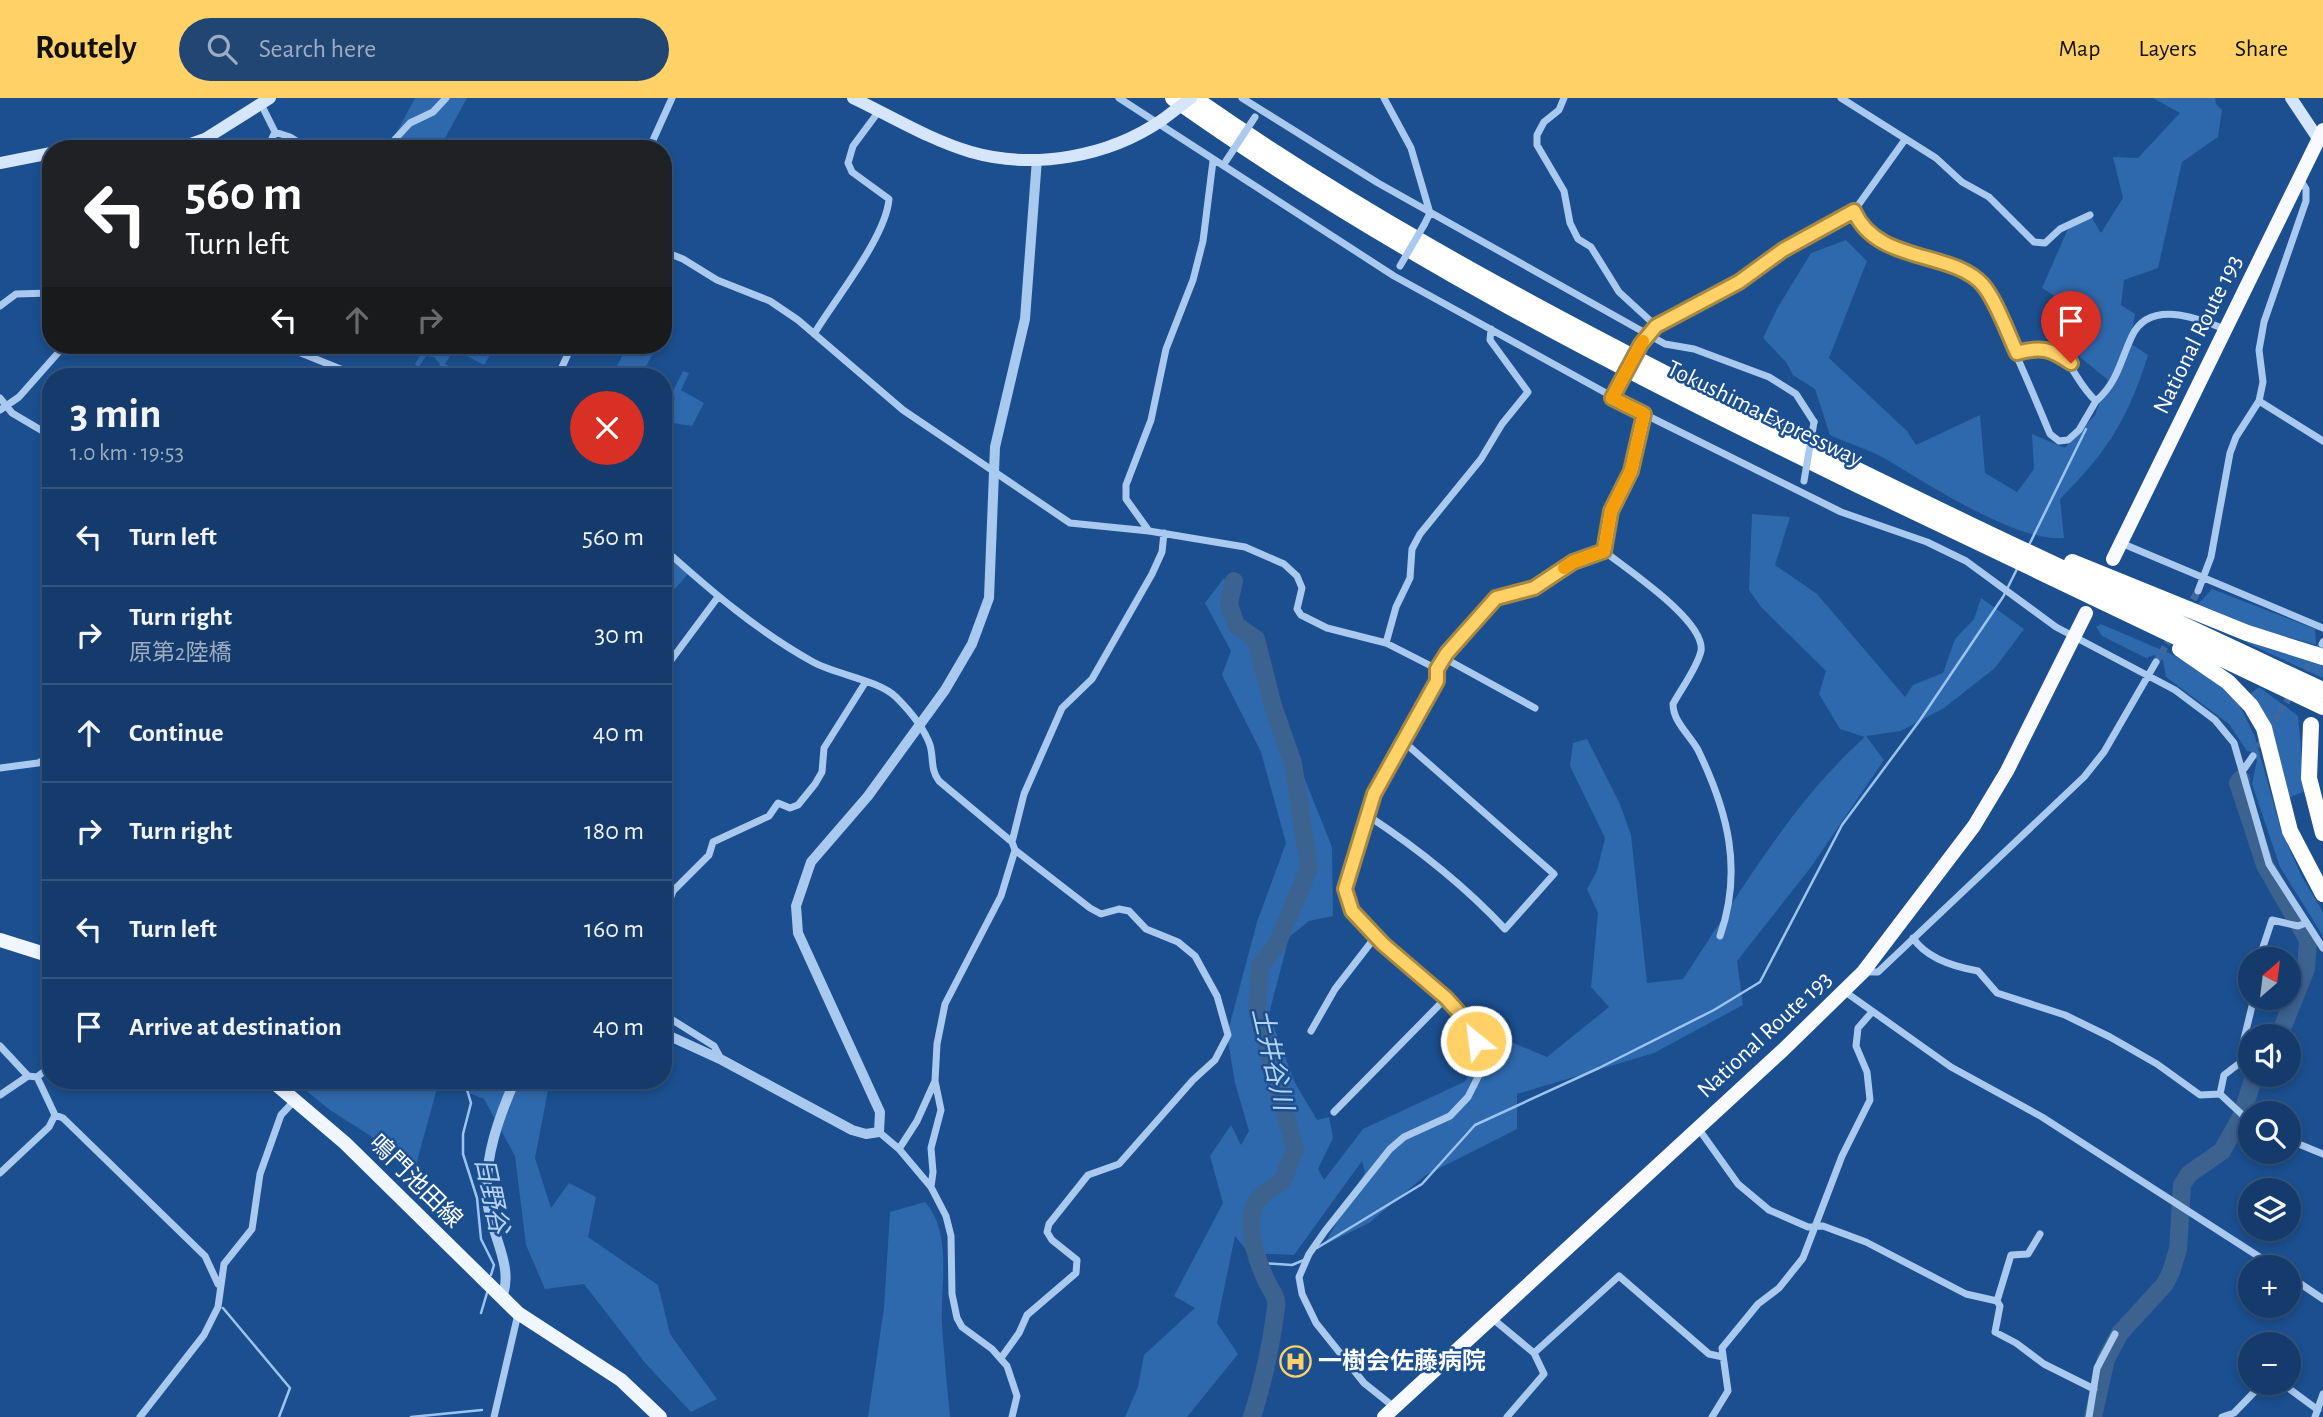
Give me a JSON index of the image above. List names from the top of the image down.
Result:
{
  "streets": {
    "highway": ["National Route 193", "Tokushima Expressway"],
    "main road": ["鳴門池田線"]
  },
  "water": ["土井谷川", "日野谷"],
  "places": {
    "hospital": ["一樹会佐藤病院"]
  },
  "north": "top right",
  "page": {
    "header": "Routely",
    "search": "Search here",
    "nav": ["Map", "Layers", "Share"],
    "turn": ["560 m", "Turn left"],
    "heading": ["3 min", "1.0 km · 19:53"],
    "list": [
      {
        "name": "Turn left",
        "value": "560 m"
      },
      {
        "name": "Turn right",
        "note": "原第2陸橋",
        "value": "30 m"
      },
      {
        "name": "Continue",
        "value": "40 m"
      },
      {
        "name": "Turn right",
        "value": "180 m"
      },
      {
        "name": "Turn left",
        "value": "160 m"
      },
      {
        "name": "Arrive at destination",
        "value": "40 m"
      }
    ],
    "map_buttons": ["+", "−"]
  }
}
